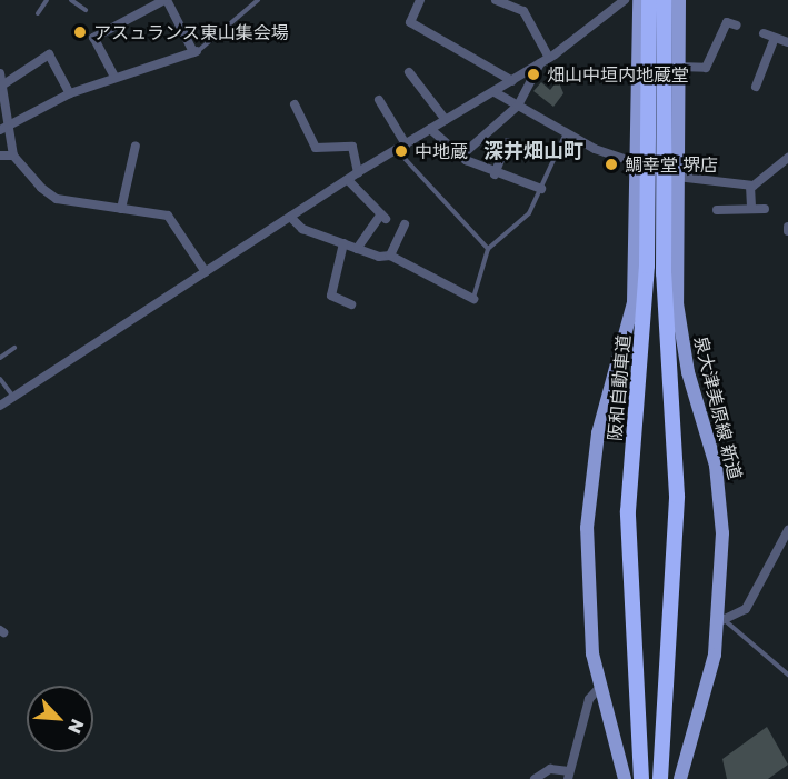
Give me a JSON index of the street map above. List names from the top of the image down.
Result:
{
  "streets": {
    "highway": ["阪和自動車道"],
    "main road": ["泉大津美原線 新道"]
  },
  "districts": ["深井畑山町"],
  "places": [
    "アスュランス東山集会場",
    "畑山中垣内地蔵堂",
    "中地蔵",
    "鯛幸堂 堺店"
  ],
  "north": "bottom right"
}
